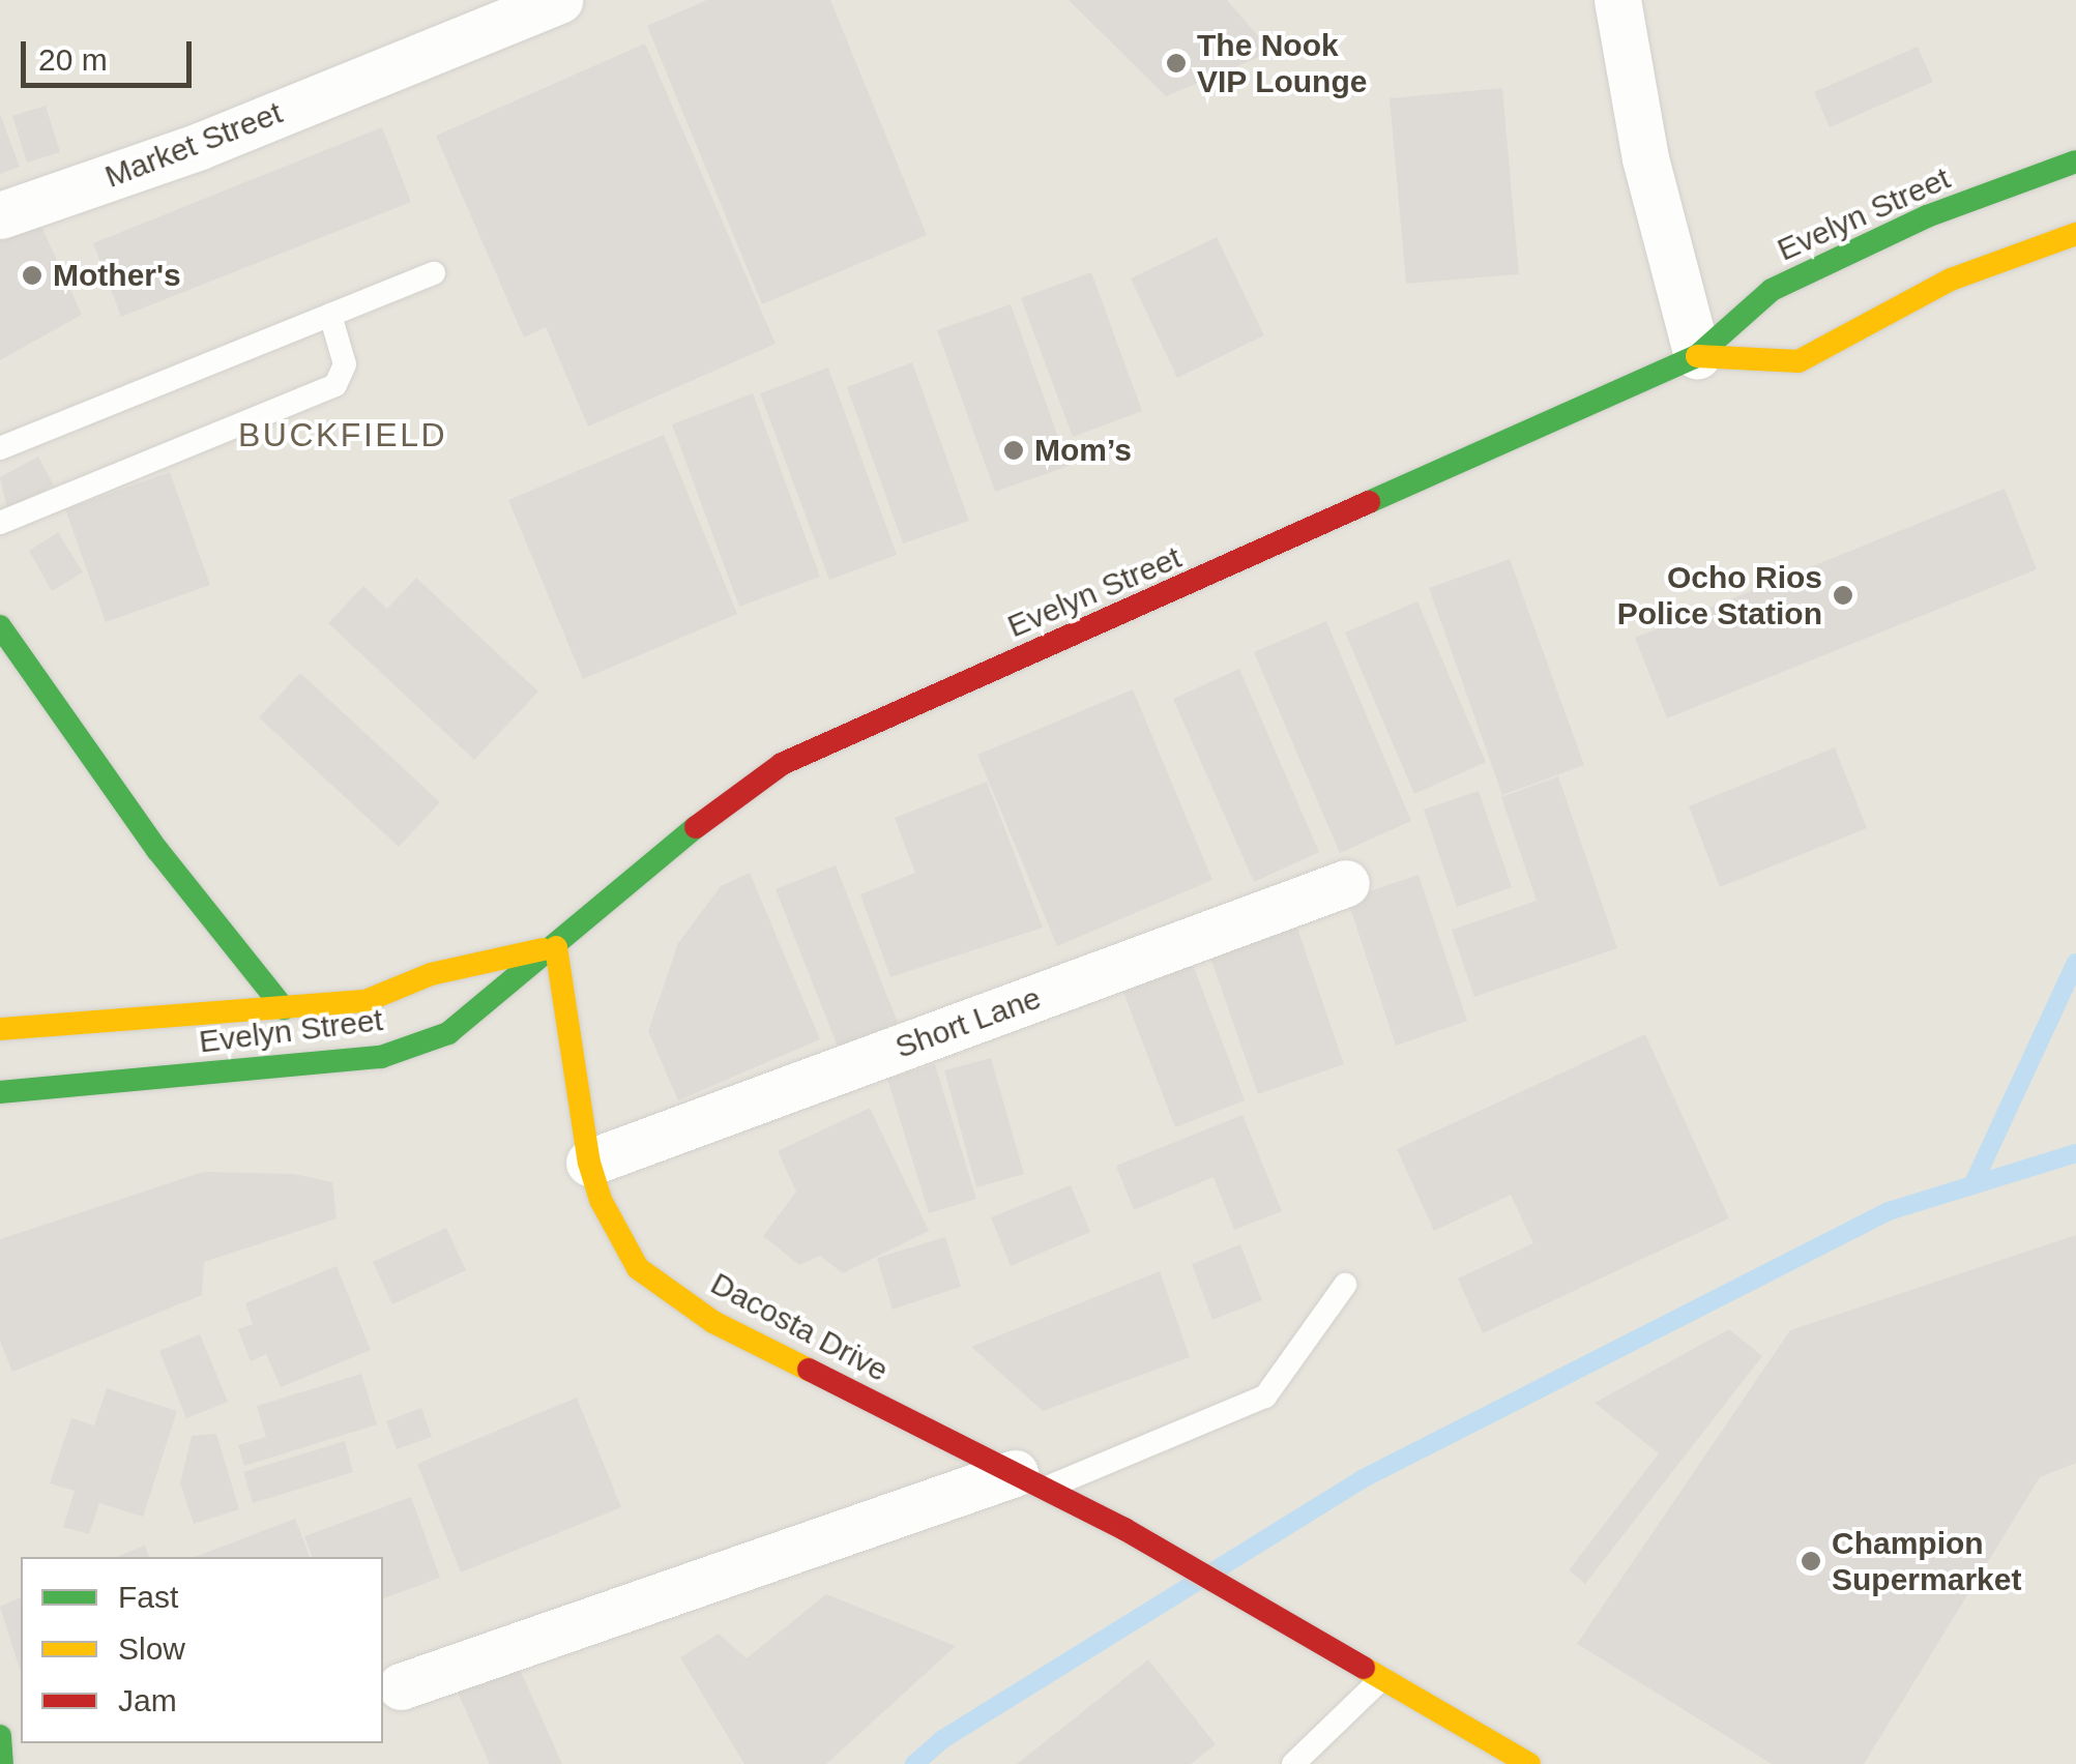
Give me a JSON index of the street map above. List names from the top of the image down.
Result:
{
  "streets": {
    "street": [
      "Market Street",
      "Evelyn Street",
      "Short Lane",
      "Dacosta Drive"
    ]
  },
  "crossings": [
    ["Evelyn Street", "Dacosta Drive"],
    ["Short Lane", "Dacosta Drive"]
  ],
  "districts": ["BUCKFIELD"],
  "places": [
    "The Nook VIP Lounge",
    "Mother's",
    "Mom’s",
    "Ocho Rios Police Station",
    "Champion Supermarket"
  ],
  "legend": ["Fast", "Slow", "Jam"],
  "scale_bar": "20 m"
}
